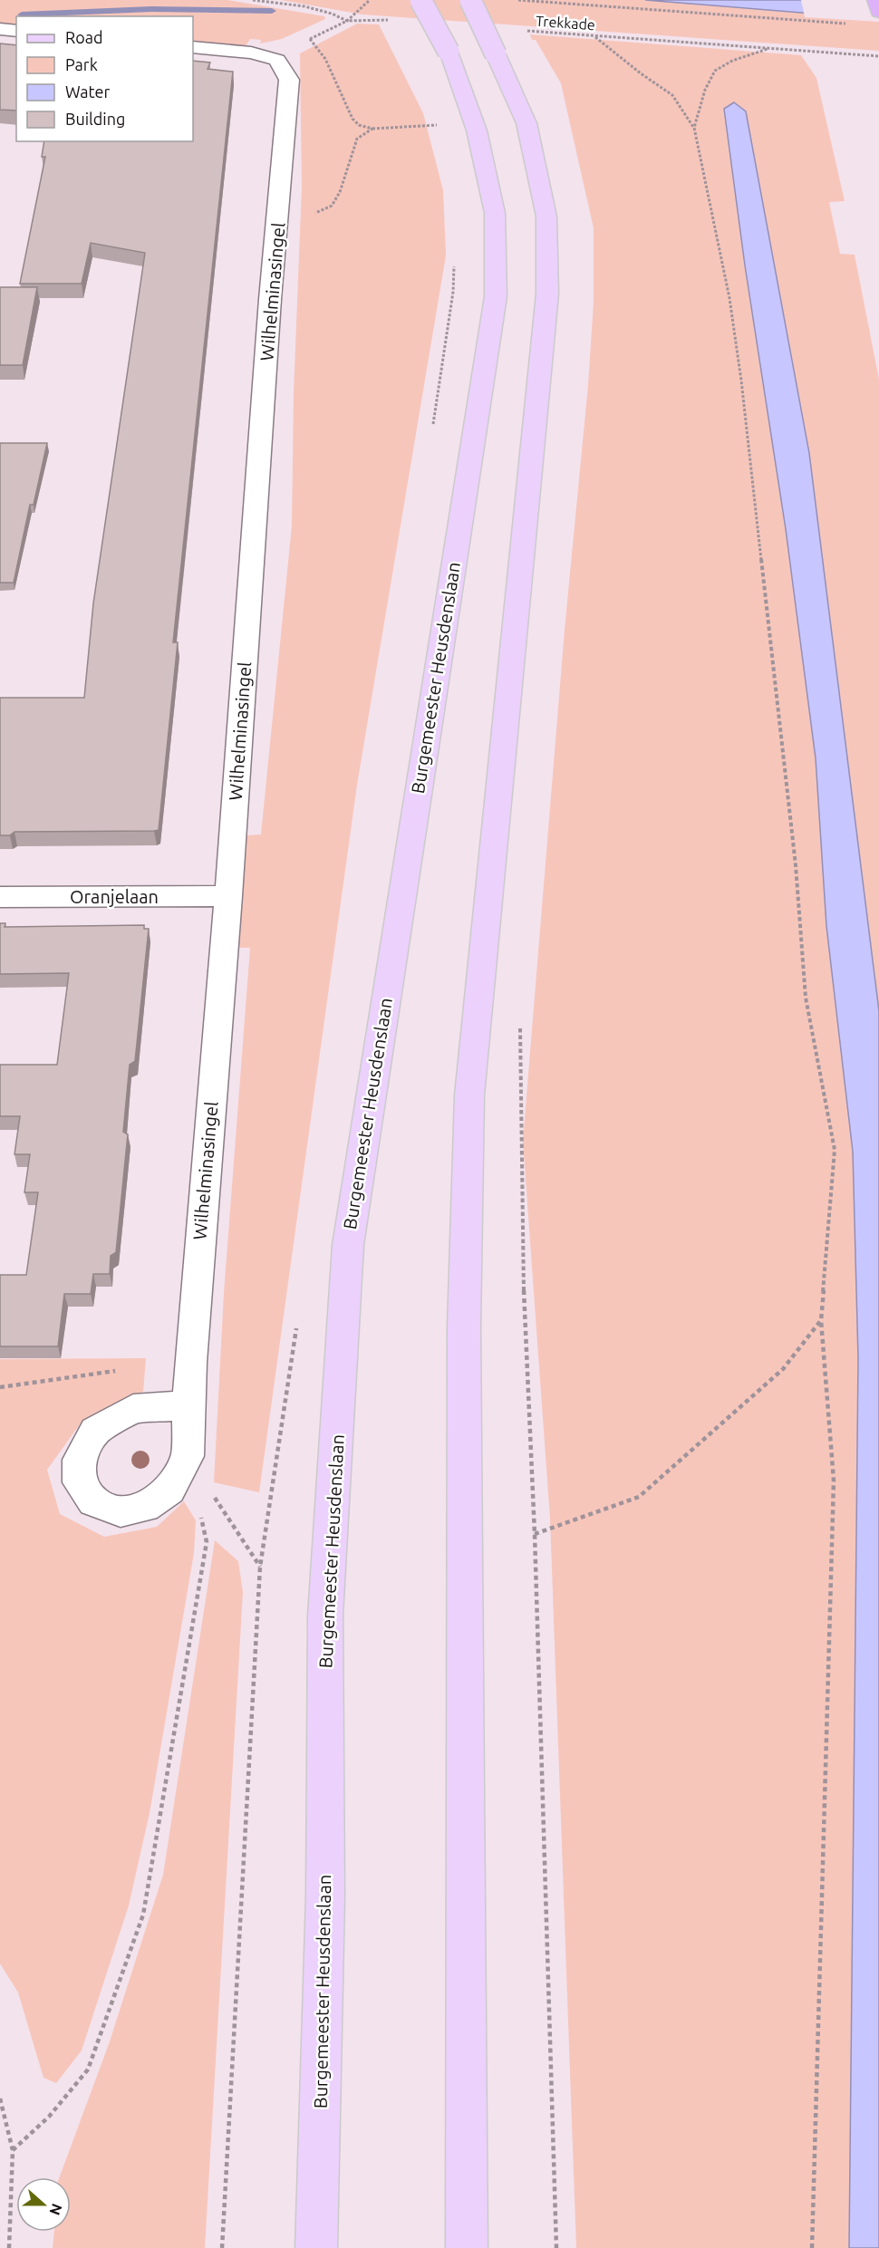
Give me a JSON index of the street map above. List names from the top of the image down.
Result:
{
  "streets": {
    "main road": ["Burgemeester Heusdenslaan"],
    "street": ["Wilhelminasingel", "Oranjelaan"],
    "path": ["Trekkade"]
  },
  "crossings": [
    ["Wilhelminasingel", "Oranjelaan"]
  ],
  "legend": [
    "Road",
    "Park",
    "Water",
    "Building"
  ],
  "north": "right"
}
